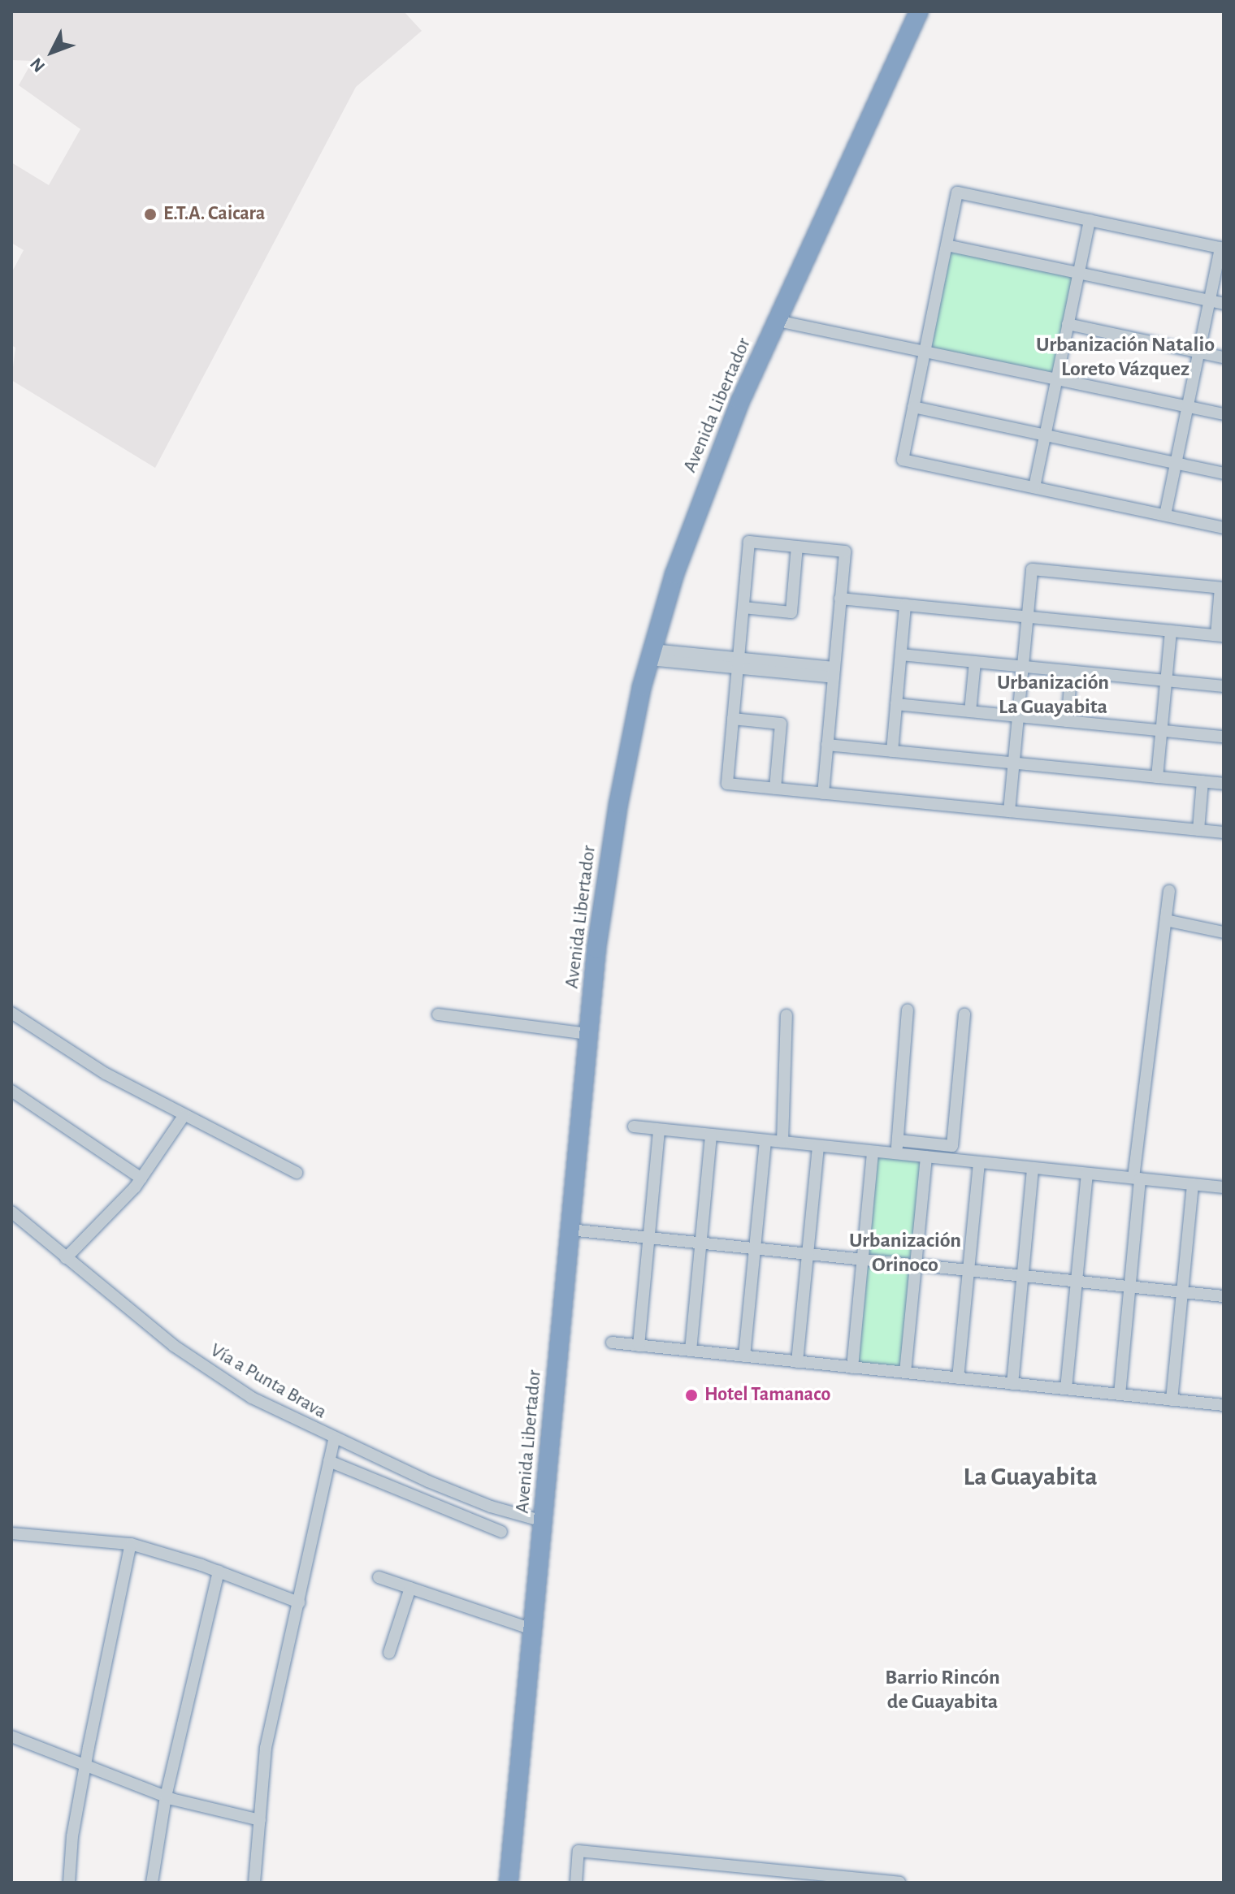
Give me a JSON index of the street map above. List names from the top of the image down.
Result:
{
  "streets": {
    "highway": ["Avenida Libertador"],
    "street": ["Vía a Punta Brava"]
  },
  "crossings": [
    ["Avenida Libertador", "Vía a Punta Brava"]
  ],
  "districts": [
    "Urbanización Natalio Loreto Vázquez",
    "Urbanización La Guayabita",
    "Urbanización Orinoco",
    "La Guayabita",
    "Barrio Rincón de Guayabita"
  ],
  "places": ["E.T.A. Caicara", "Hotel Tamanaco"],
  "north": "bottom left"
}
